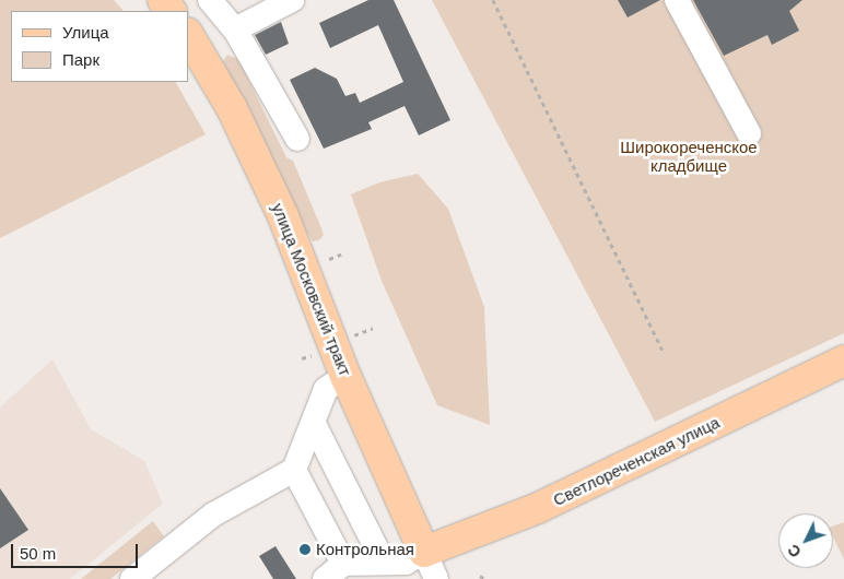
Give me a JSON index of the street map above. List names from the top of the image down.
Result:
{
  "streets": {
    "main road": ["улица Московский тракт", "Светлореченская улица"]
  },
  "crossings": [
    ["улица Московский тракт", "Светлореченская улица"]
  ],
  "parks": ["Широкореченское кладбище"],
  "places": ["Контрольная"],
  "legend": ["Улица", "Парк"],
  "scale_bar": "50 m",
  "north": "bottom left"
}
